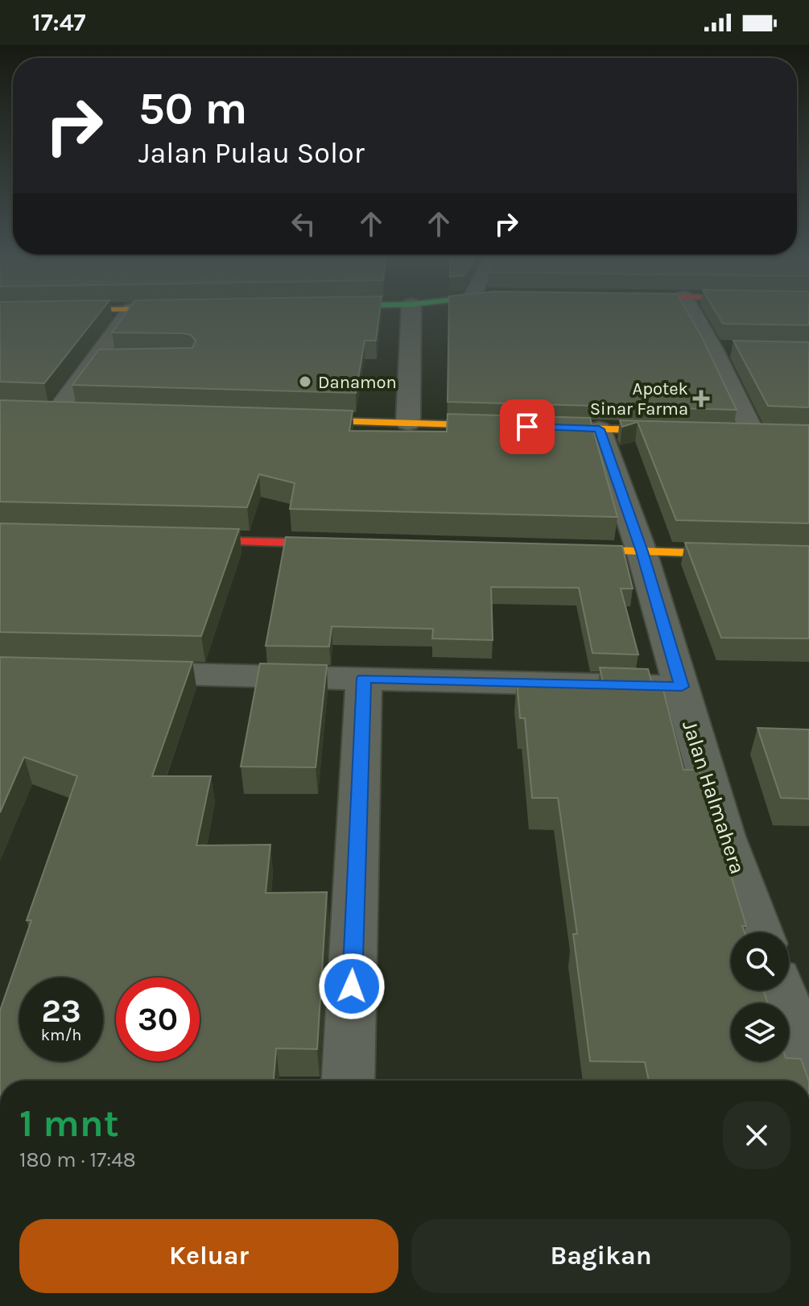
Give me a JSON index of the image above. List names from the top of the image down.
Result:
{
  "streets": {
    "street": ["Jalan Halmahera"]
  },
  "places": {
    "other": ["Danamon"],
    "health": ["Apotek Sinar Farma"]
  },
  "page": {
    "status": "17:47",
    "turn": ["50 m", "Jalan Pulau Solor"],
    "speed": "23 km/h",
    "limit": "30",
    "heading": ["1 mnt", "180 m · 17:48"],
    "buttons": ["Keluar", "Bagikan"]
  }
}
